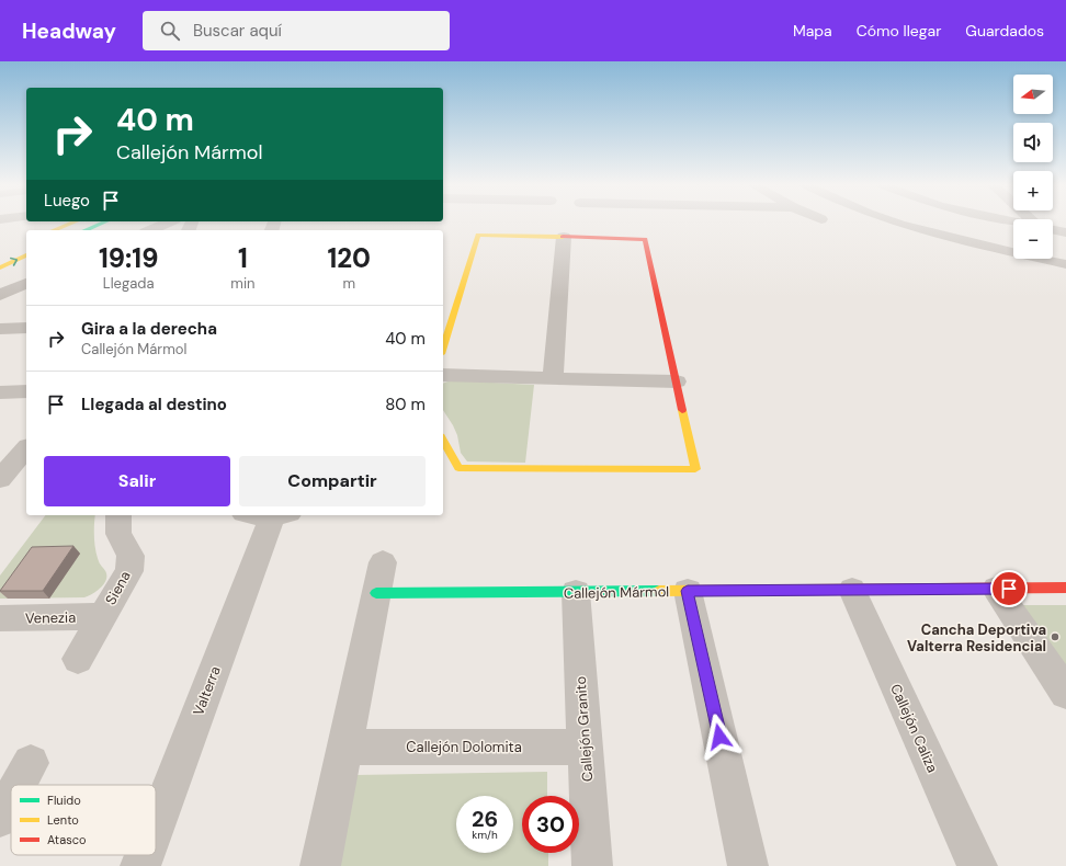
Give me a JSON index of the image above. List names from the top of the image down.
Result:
{
  "streets": {
    "street": [
      "Siena",
      "Callejón Mármol",
      "Venezia",
      "Valterra",
      "Callejón Caliza",
      "Callejón Granito",
      "Callejón Dolomita"
    ]
  },
  "crossings": [
    ["Siena", "Venezia"],
    ["Callejón Mármol", "Callejón Caliza"],
    ["Callejón Mármol", "Callejón Granito"],
    ["Callejón Mármol", "Callejón Dolomita"],
    ["Callejón Granito", "Callejón Dolomita"]
  ],
  "places": ["Cancha Deportiva Valterra Residencial"],
  "legend": ["Fluido", "Lento", "Atasco"],
  "north": "left",
  "page": {
    "header": "Headway",
    "search": "Buscar aquí",
    "nav": ["Mapa", "Cómo llegar", "Guardados"],
    "map_buttons": ["+", "−"],
    "turn": ["40 m", "Callejón Mármol"],
    "then": "Luego",
    "eta": [
      "19:19",
      "Llegada",
      "1",
      "min",
      "120",
      "m"
    ],
    "list": [
      {
        "name": "Gira a la derecha",
        "note": "Callejón Mármol",
        "value": "40 m"
      },
      {
        "name": "Llegada al destino",
        "value": "80 m"
      }
    ],
    "buttons": ["Salir", "Compartir"],
    "speed": "26 km/h",
    "limit": "30"
  }
}
